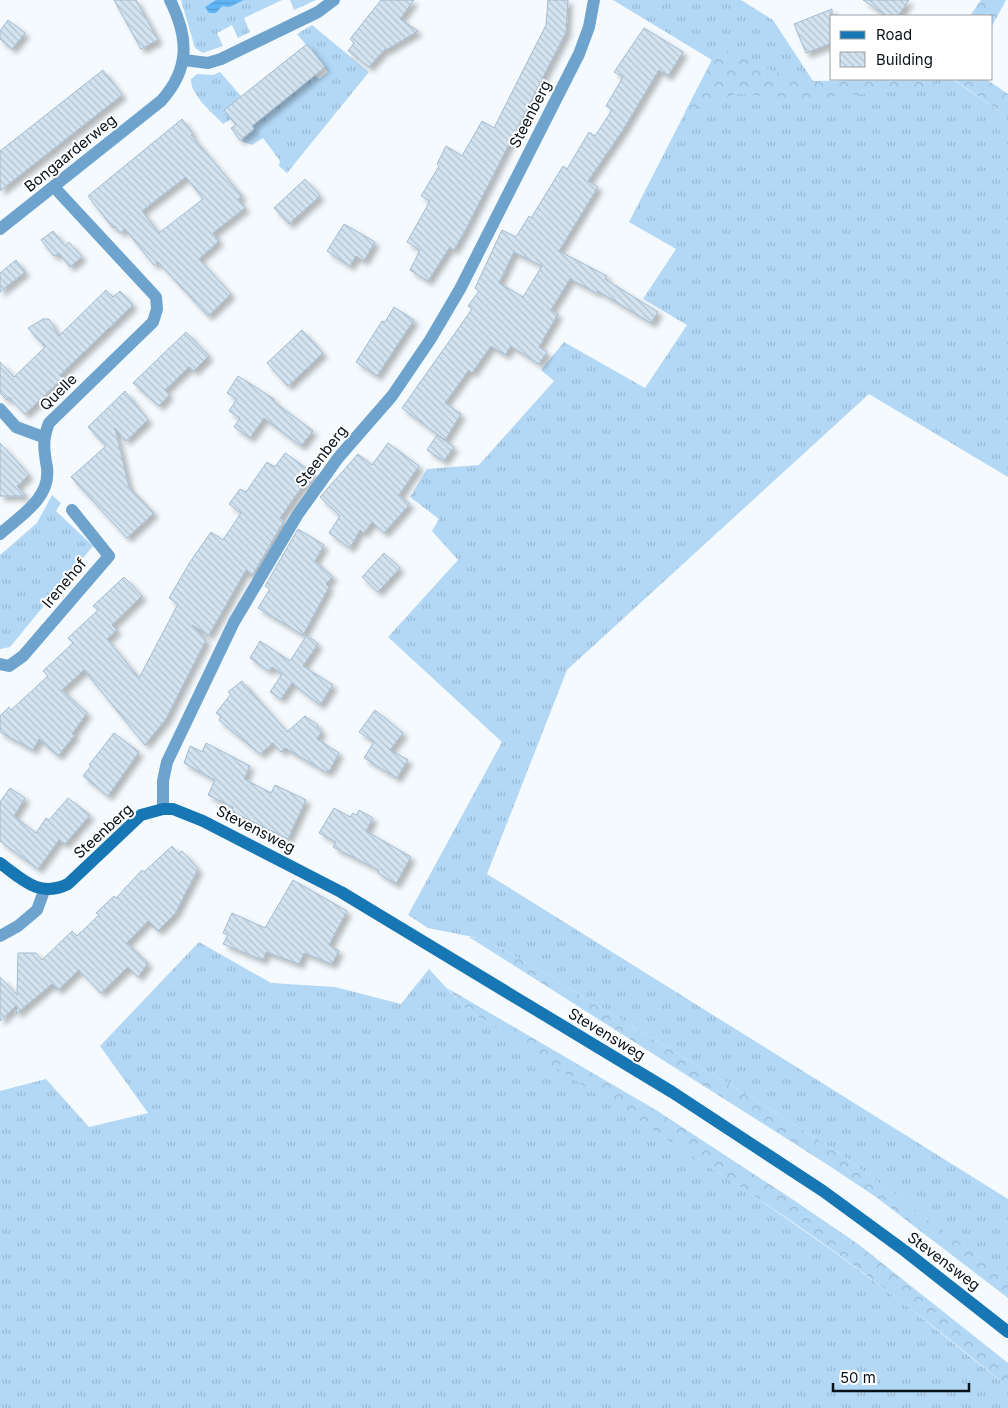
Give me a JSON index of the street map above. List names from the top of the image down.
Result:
{
  "streets": {
    "street": [
      "Steenberg",
      "Bongaarderweg",
      "Quelle",
      "Irenehof",
      "Stevensweg"
    ]
  },
  "crossings": [
    ["Steenberg", "Stevensweg"],
    ["Bongaarderweg", "Quelle"]
  ],
  "legend": ["Road", "Building"],
  "scale_bar": "50 m"
}
